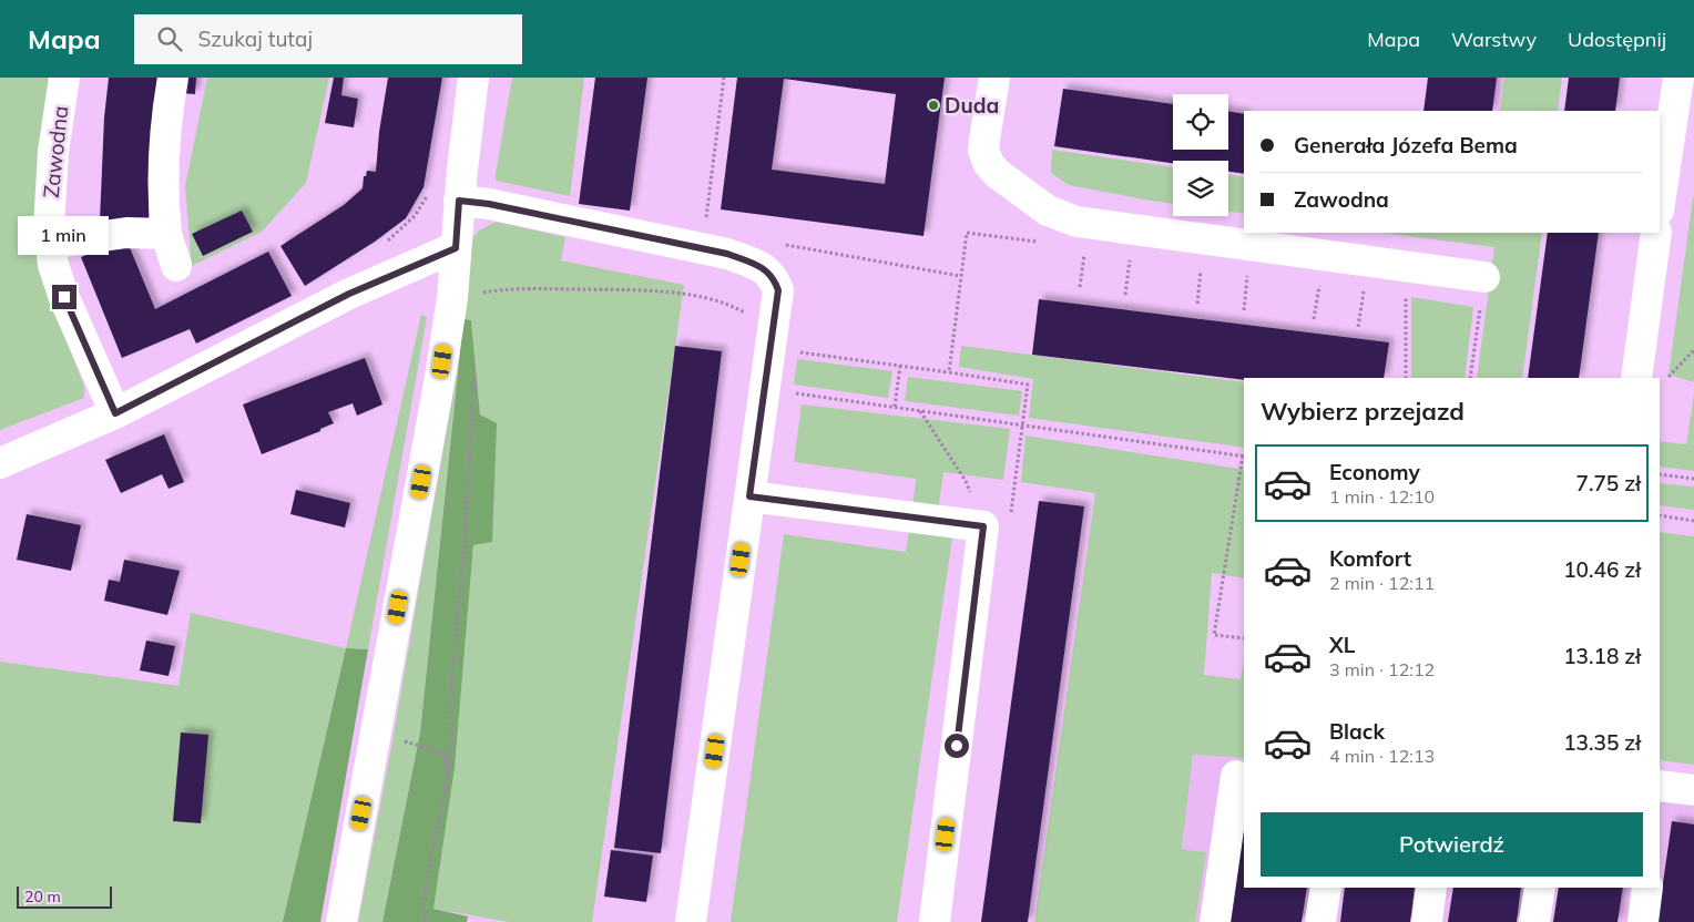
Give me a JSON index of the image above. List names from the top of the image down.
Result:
{
  "streets": {
    "street": ["Zawodna"]
  },
  "places": ["Duda"],
  "scale_bar": "20 m",
  "page": {
    "header": "Mapa",
    "search": "Szukaj tutaj",
    "nav": ["Mapa", "Warstwy", "Udostępnij"],
    "banner": ["Generała Józefa Bema", "Zawodna"],
    "bubble": "1 min",
    "heading": "Wybierz przejazd",
    "list": [
      {
        "name": "Economy",
        "note": "1 min · 12:10",
        "value": "7.75 zł"
      },
      {
        "name": "Komfort",
        "note": "2 min · 12:11",
        "value": "10.46 zł"
      },
      {
        "name": "XL",
        "note": "3 min · 12:12",
        "value": "13.18 zł"
      },
      {
        "name": "Black",
        "note": "4 min · 12:13",
        "value": "13.35 zł"
      }
    ],
    "buttons": "Potwierdź",
    "scale": "20 m"
  }
}
